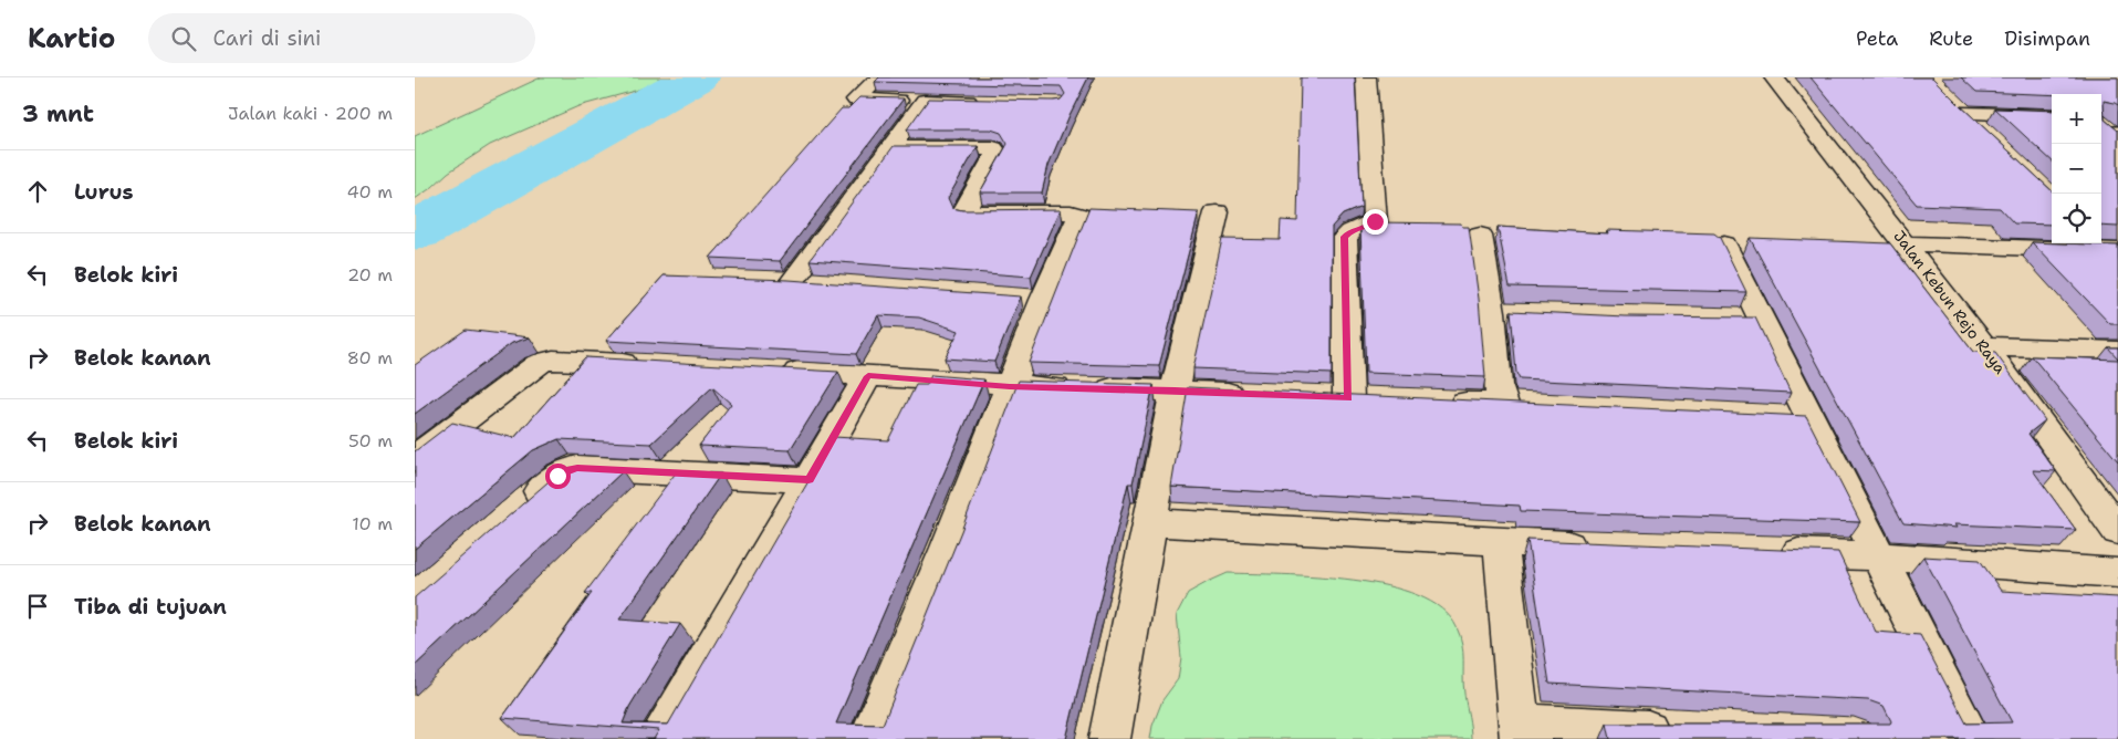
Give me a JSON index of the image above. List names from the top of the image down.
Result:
{
  "streets": {
    "street": ["Jalan Kebun Rejo Raya"]
  },
  "page": {
    "header": "Kartio",
    "search": "Cari di sini",
    "nav": ["Peta", "Rute", "Disimpan"],
    "heading": ["3 mnt", "Jalan kaki · 200 m"],
    "map_buttons": ["+", "−"],
    "list": [
      ["Lurus", "40 m"],
      ["Belok kiri", "20 m"],
      ["Belok kanan", "80 m"],
      ["Belok kiri", "50 m"],
      ["Belok kanan", "10 m"],
      "Tiba di tujuan"
    ]
  }
}
